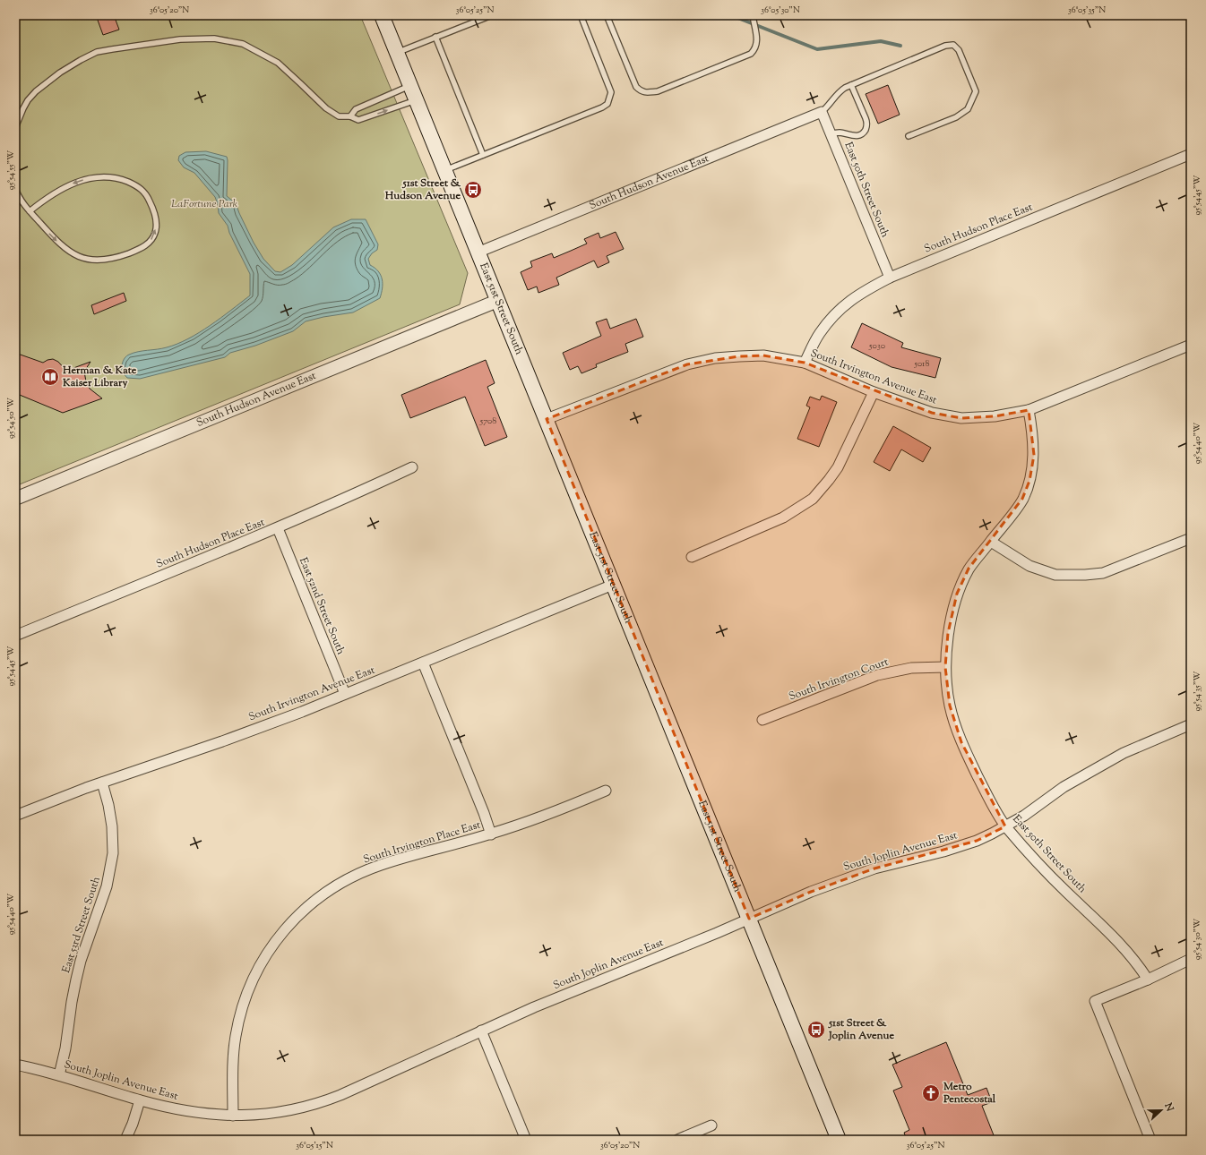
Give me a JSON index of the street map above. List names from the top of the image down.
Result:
{
  "streets": {
    "main road": ["East 51st Street South"],
    "street": [
      "South Hudson Avenue East",
      "East 50th Street South",
      "South Hudson Place East",
      "South Irvington Avenue East",
      "East 52nd Street South",
      "South Irvington Court",
      "South Irvington Place East",
      "South Joplin Avenue East",
      "East 53rd Street South"
    ]
  },
  "crossings": [
    ["South Hudson Avenue East", "East 50th Street South"],
    ["South Hudson Avenue East", "East 51st Street South"],
    ["East 50th Street South", "South Hudson Place East"],
    ["East 50th Street South", "South Irvington Avenue East"],
    ["East 50th Street South", "South Irvington Court"],
    ["East 50th Street South", "South Joplin Avenue East"],
    ["South Hudson Place East", "South Irvington Avenue East"],
    ["South Hudson Place East", "East 52nd Street South"],
    ["East 51st Street South", "South Irvington Avenue East"],
    ["East 51st Street South", "South Joplin Avenue East"],
    ["South Irvington Avenue East", "East 52nd Street South"],
    ["South Irvington Avenue East", "East 53rd Street South"],
    ["South Irvington Place East", "South Joplin Avenue East"],
    ["South Joplin Avenue East", "East 53rd Street South"]
  ],
  "parks": ["LaFortune Park"],
  "places": {
    "bus stop": ["51st Street & Hudson Avenue", "51st Street & Joplin Avenue"],
    "library": ["Herman & Kate Kaiser Library"],
    "church": ["Metro Pentecostal"]
  },
  "house_numbers": ["5030", "5018", "5708"],
  "north": "right",
  "coordinates": [
    "36°05'20\"N",
    "36°05'25\"N",
    "36°05'30\"N",
    "36°05'35\"N",
    "95°54'55\"W",
    "95°54'45\"W",
    "95°54'50\"W",
    "95°54'40\"W",
    "95°54'35\"W",
    "95°54'30\"W",
    "36°05'15\"N"
  ]
}
